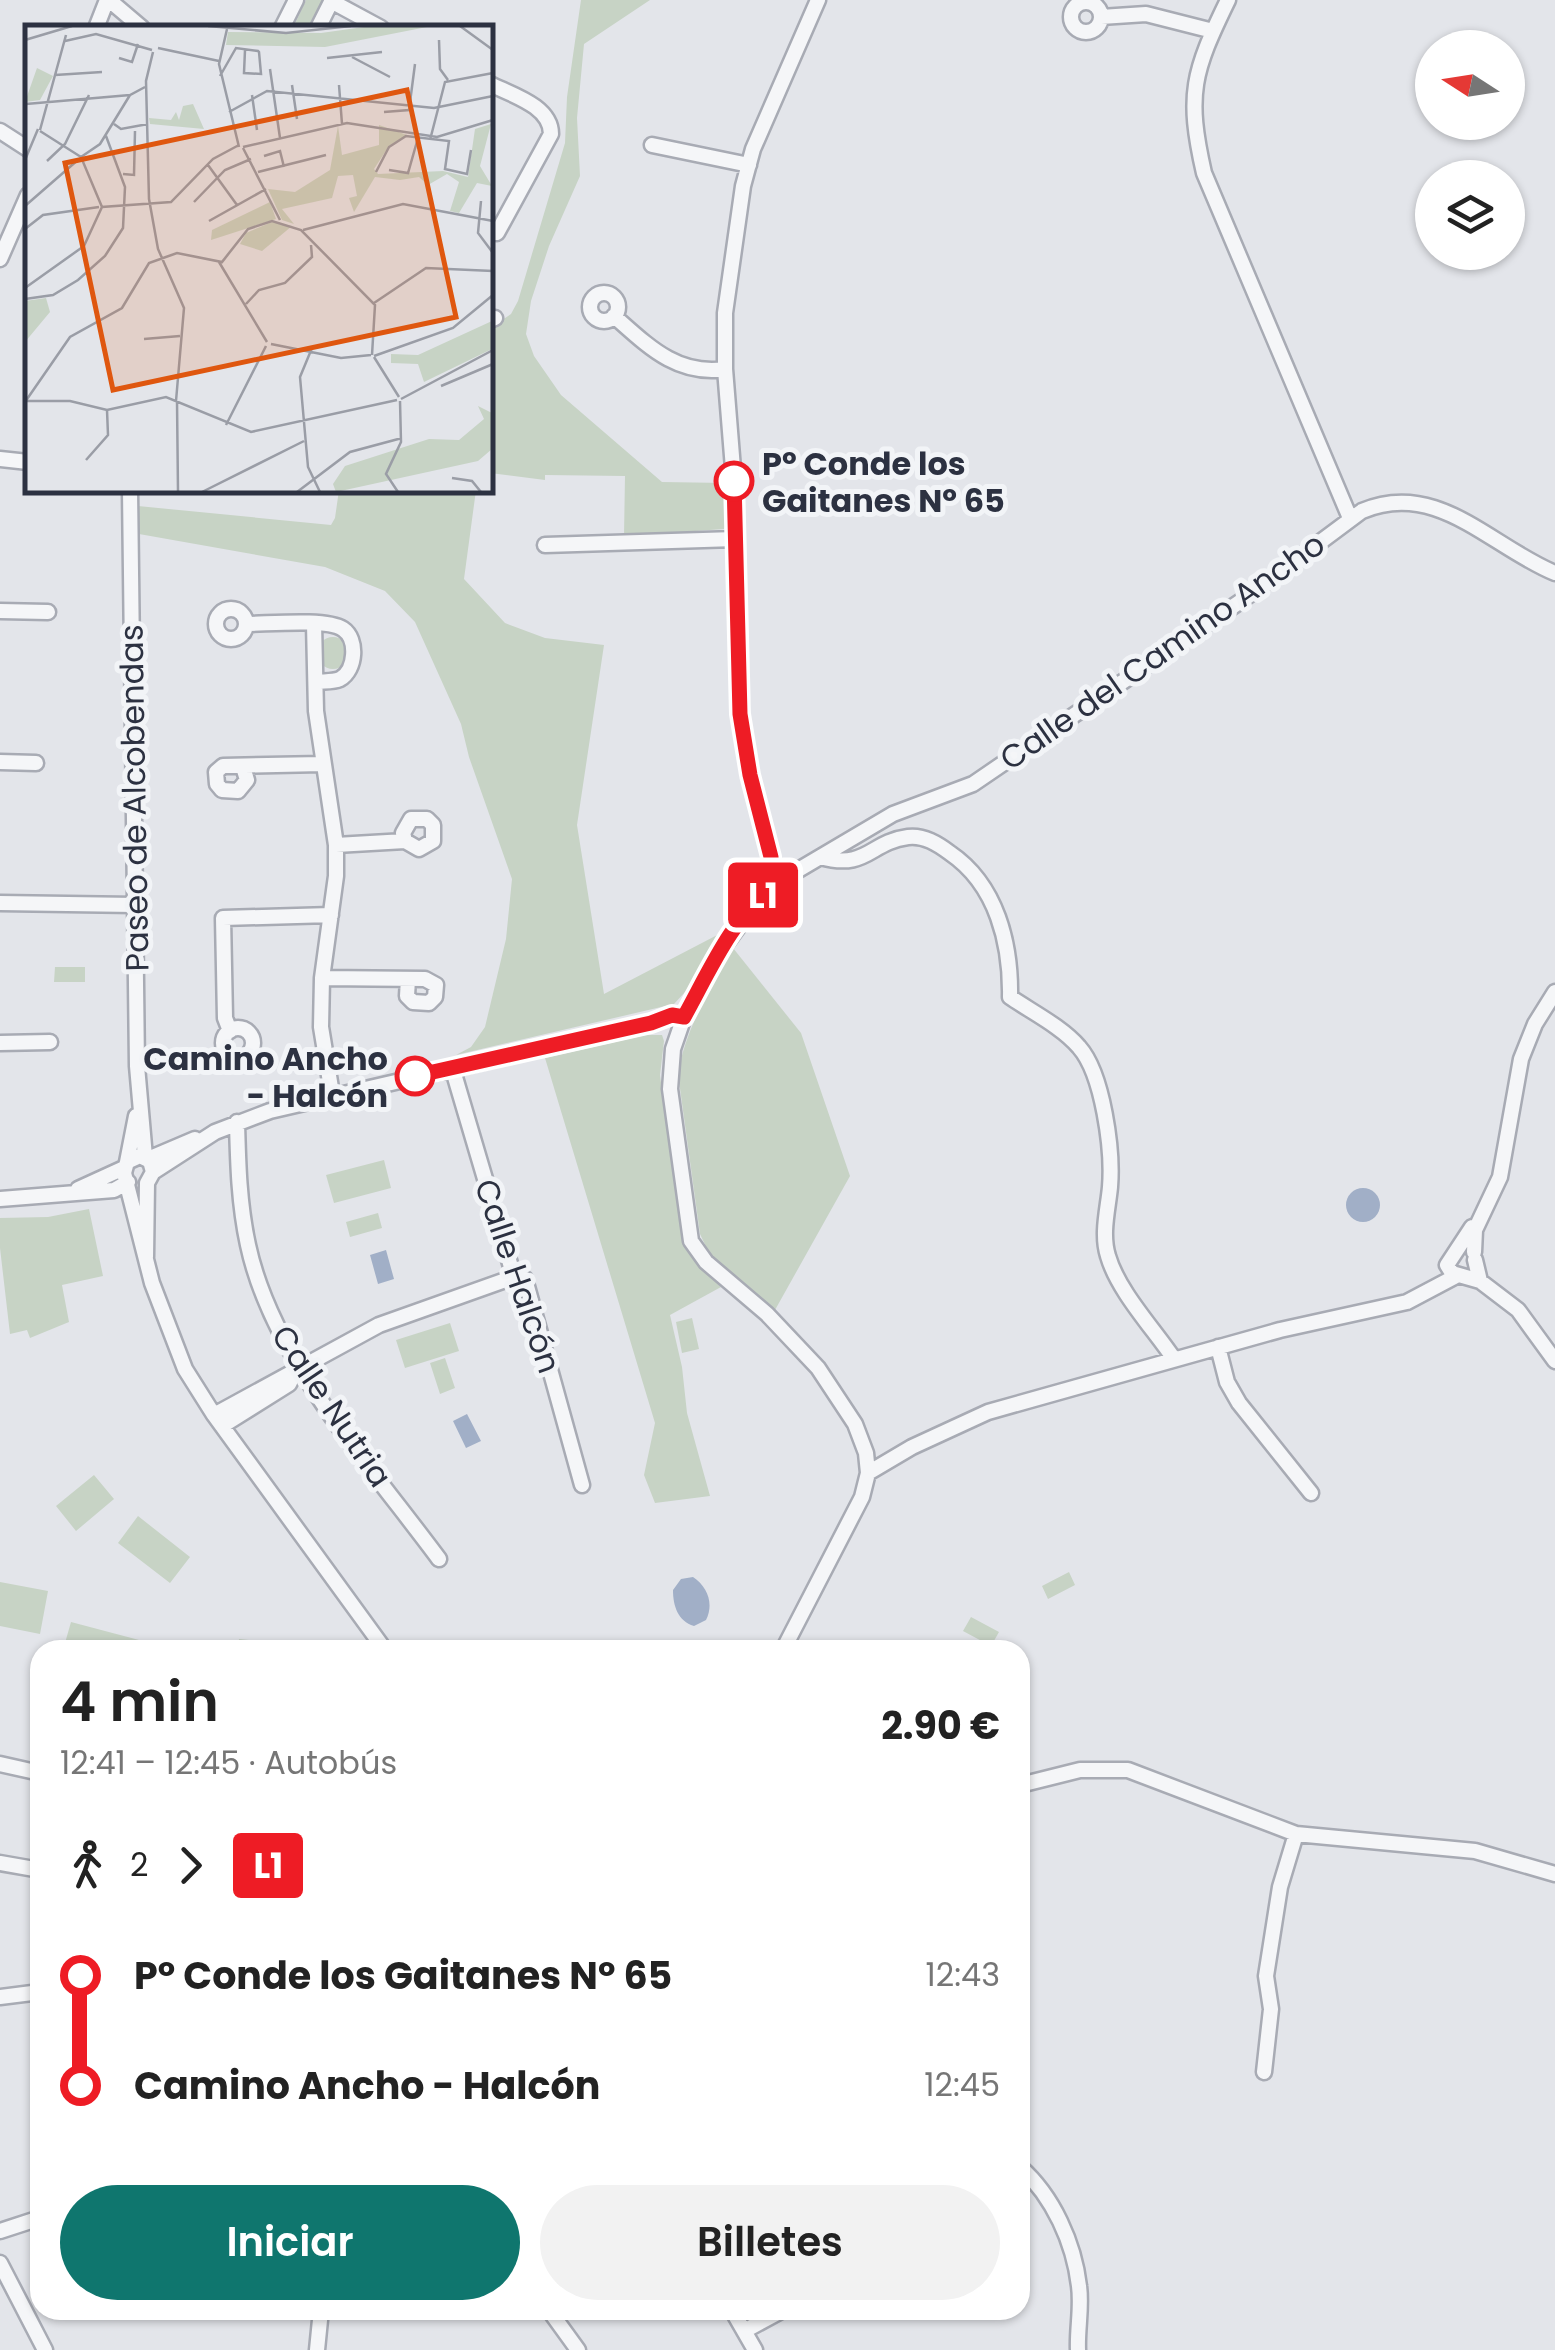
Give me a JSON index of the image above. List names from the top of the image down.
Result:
{
  "streets": {
    "street": [
      "Calle del Camino Ancho",
      "Paseo de Alcobendas",
      "Calle Halcón",
      "Calle Nutria"
    ]
  },
  "places": ["Pº Conde los Gaitanes Nº 65", "Camino Ancho - Halcón"],
  "lines": ["bus line L1"],
  "north": "left",
  "page": {
    "on_map": "L1",
    "heading": ["4 min", "12:41 – 12:45 · Autobús", "2.90 €"],
    "legs": ["2", "L1"],
    "list": [
      {
        "name": "Pº Conde los Gaitanes Nº 65",
        "value": "12:43"
      },
      {
        "name": "Camino Ancho - Halcón",
        "value": "12:45"
      }
    ],
    "buttons": ["Iniciar", "Billetes"]
  }
}
